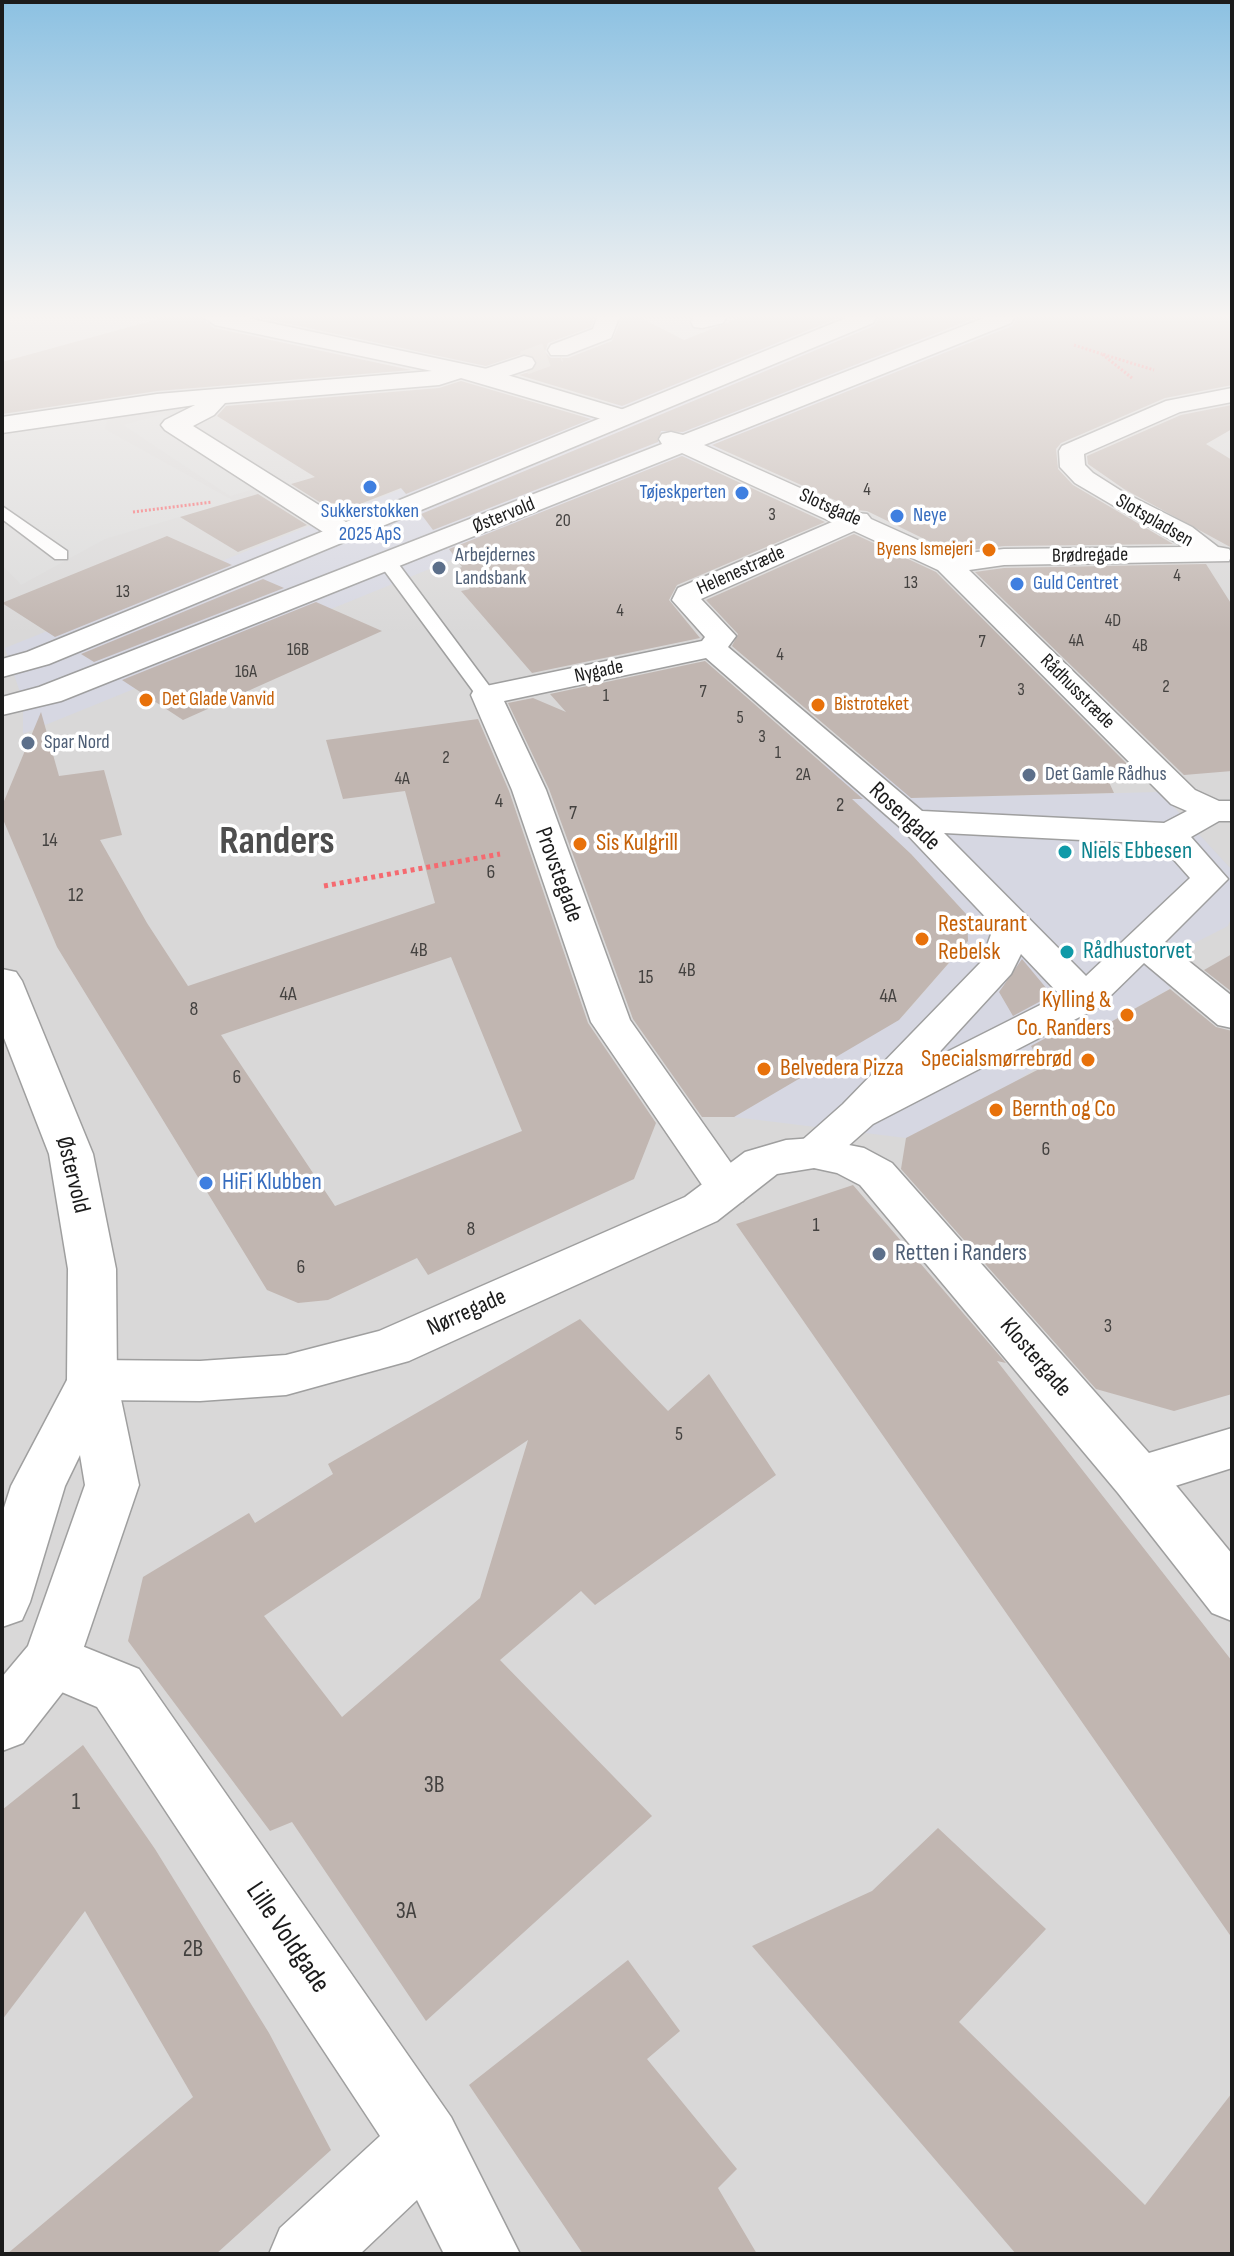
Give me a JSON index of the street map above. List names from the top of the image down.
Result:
{
  "streets": {
    "street": [
      "Slotsgade",
      "Østervold",
      "Slotspladsen",
      "Brødregade",
      "Helenestræde",
      "Nygade",
      "Rådhusstræde",
      "Rosengade",
      "Provstegade",
      "Nørregade",
      "Klostergade",
      "Lille Voldgade"
    ]
  },
  "crossings": [
    ["Slotsgade", "Østervold"],
    ["Slotsgade", "Brødregade"],
    ["Slotsgade", "Helenestræde"],
    ["Slotsgade", "Rådhusstræde"],
    ["Østervold", "Provstegade"],
    ["Østervold", "Nørregade"],
    ["Østervold", "Lille Voldgade"],
    ["Slotspladsen", "Brødregade"],
    ["Brødregade", "Rådhusstræde"],
    ["Helenestræde", "Nygade"],
    ["Helenestræde", "Rosengade"],
    ["Nygade", "Rosengade"],
    ["Nygade", "Provstegade"],
    ["Provstegade", "Nørregade"],
    ["Nørregade", "Klostergade"]
  ],
  "districts": ["Randers"],
  "places": [
    "Sukkerstokken 2025 ApS",
    "Tøjeskperten",
    "Neye",
    "Byens Ismejeri",
    "Arbejdernes Landsbank",
    "Guld Centret",
    "Det Glade Vanvid",
    "Bistroteket",
    "Spar Nord",
    "Det Gamle Rådhus",
    "Sis Kulgrill",
    "Niels Ebbesen",
    "Restaurant Rebelsk",
    "Rådhustorvet",
    "Kylling & Co. Randers",
    "Specialsmørrebrød",
    "Belvedera Pizza",
    "Bernth og Co",
    "HiFi Klubben",
    "Retten i Randers"
  ],
  "house_numbers": [
    "4",
    "3",
    "20",
    "4",
    "13",
    "13",
    "4",
    "4D",
    "4A",
    "7",
    "4B",
    "16B",
    "4",
    "16A",
    "2",
    "3",
    "7",
    "1",
    "5",
    "3",
    "1",
    "2",
    "2A",
    "4A",
    "4",
    "2",
    "7",
    "14",
    "6",
    "12",
    "4B",
    "4B",
    "15",
    "4A",
    "4A",
    "8",
    "6",
    "6",
    "1",
    "8",
    "6",
    "3",
    "5",
    "3B",
    "1",
    "3A",
    "2B"
  ]
}
